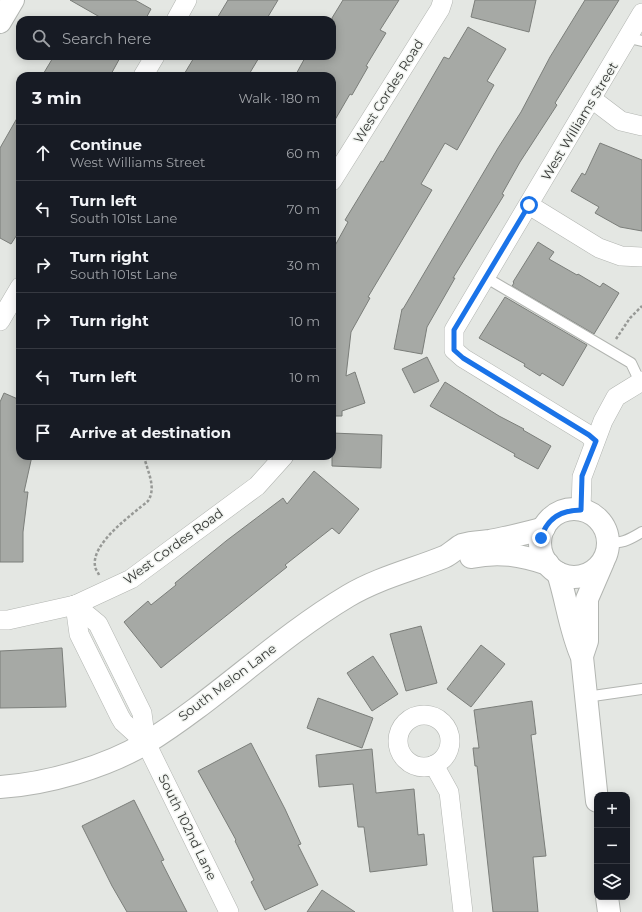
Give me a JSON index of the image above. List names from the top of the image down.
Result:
{
  "streets": {
    "street": [
      "West Cordes Road",
      "West Williams Street",
      "South Melon Lane",
      "South 102nd Lane"
    ]
  },
  "crossings": [
    ["West Cordes Road", "South 102nd Lane"],
    ["South Melon Lane", "South 102nd Lane"]
  ],
  "page": {
    "search": "Search here",
    "heading": ["3 min", "Walk · 180 m"],
    "list": [
      ["Continue", "West Williams Street", "60 m"],
      ["Turn left", "South 101st Lane", "70 m"],
      ["Turn right", "South 101st Lane", "30 m"],
      ["Turn right", "10 m"],
      ["Turn left", "10 m"],
      "Arrive at destination"
    ],
    "map_buttons": ["+", "−"]
  }
}
